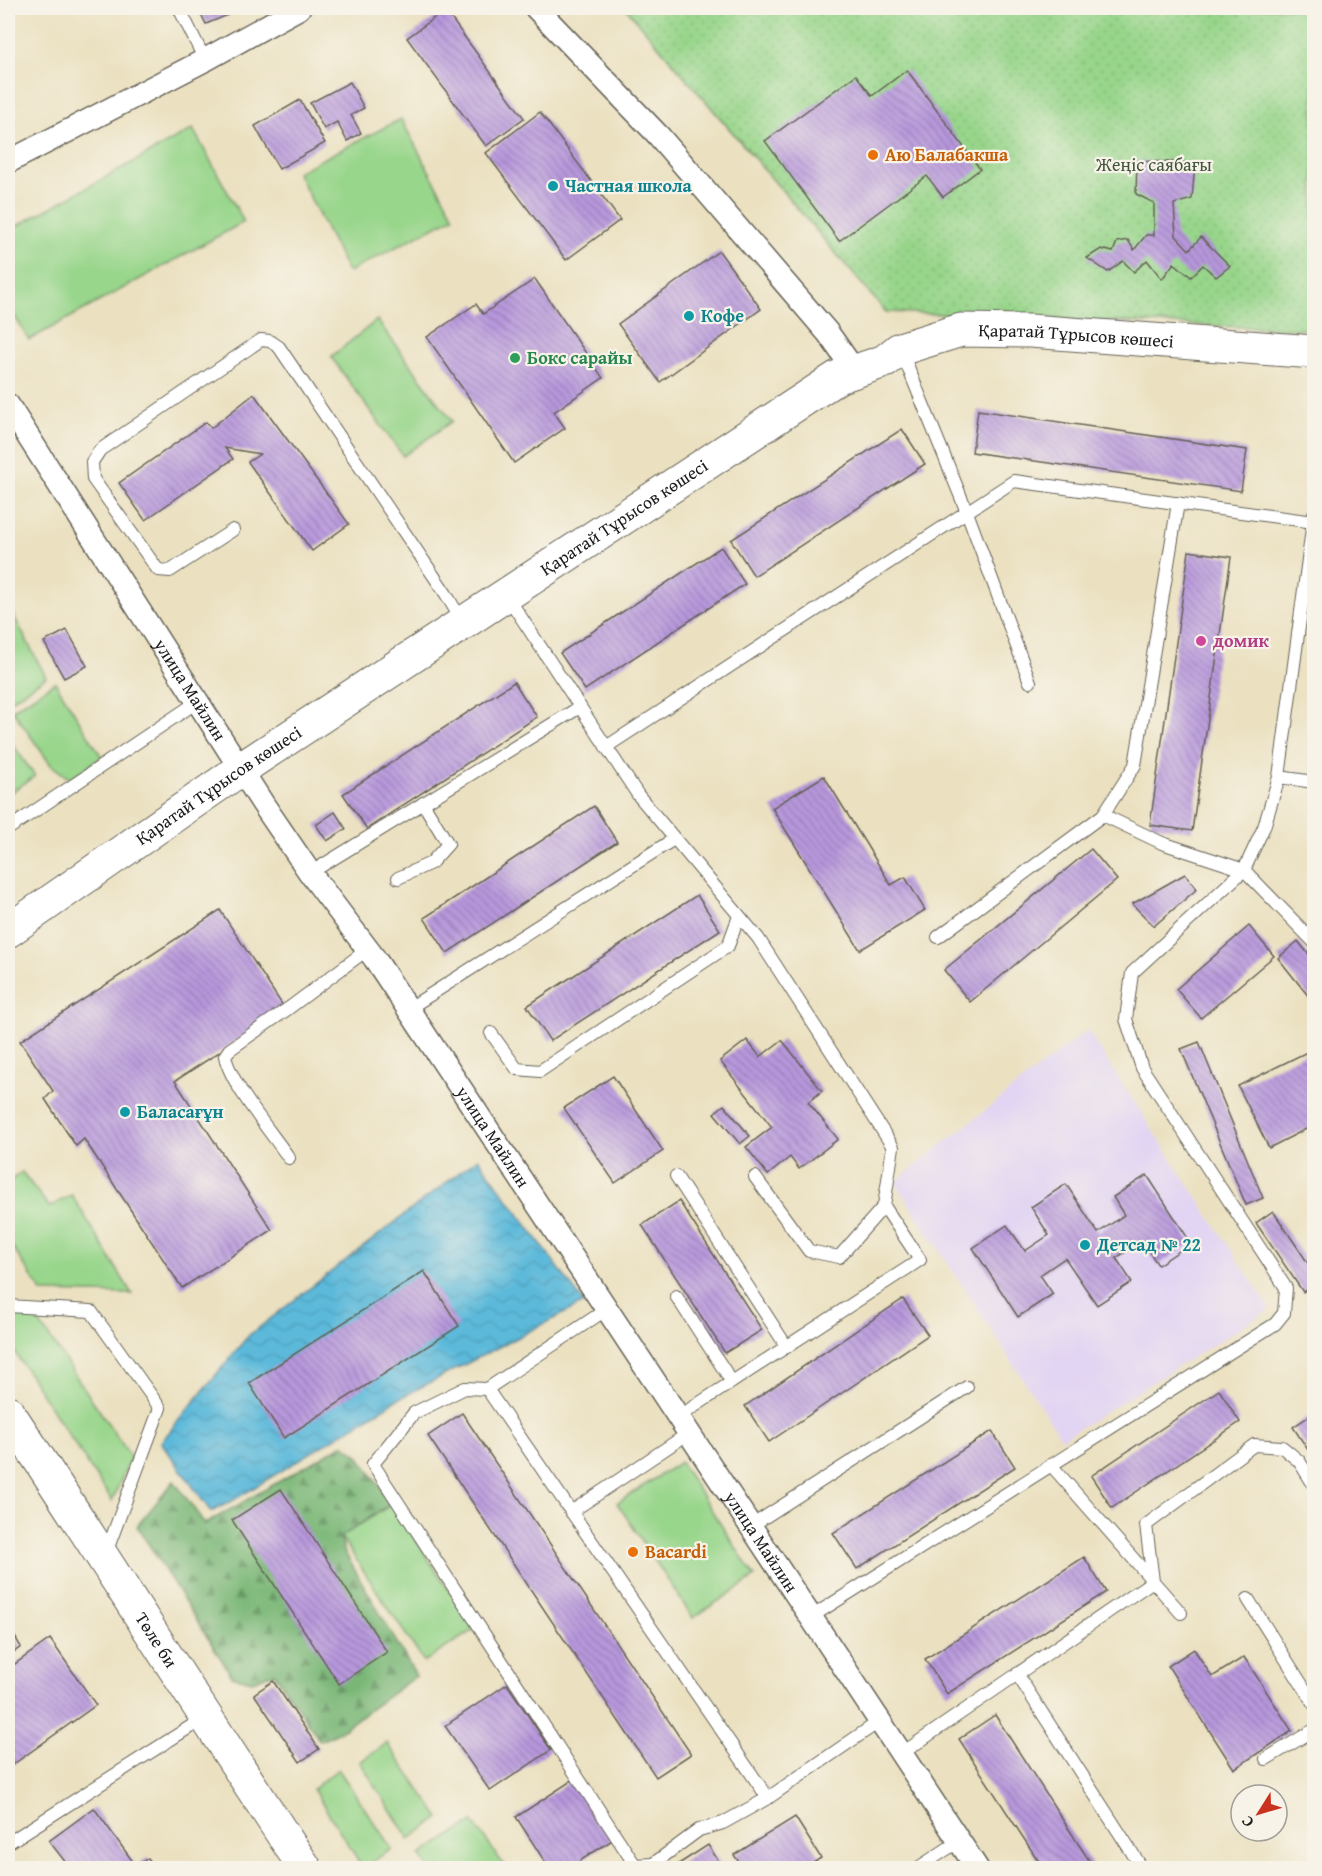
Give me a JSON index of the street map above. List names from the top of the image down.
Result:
{
  "streets": {
    "main road": ["Қаратай Тұрысов көшесі", "Төле би"],
    "street": ["улица Майлин"]
  },
  "crossings": [
    ["Қаратай Тұрысов көшесі", "улица Майлин"]
  ],
  "parks": ["Жеңіс саябағы"],
  "places": [
    "Аю Балабакша",
    "Частная школа",
    "Кофе",
    "Бокс сарайы",
    "домик",
    "Баласағұн",
    "Детсад № 22",
    "Bacardi"
  ],
  "north": "bottom left"
}
